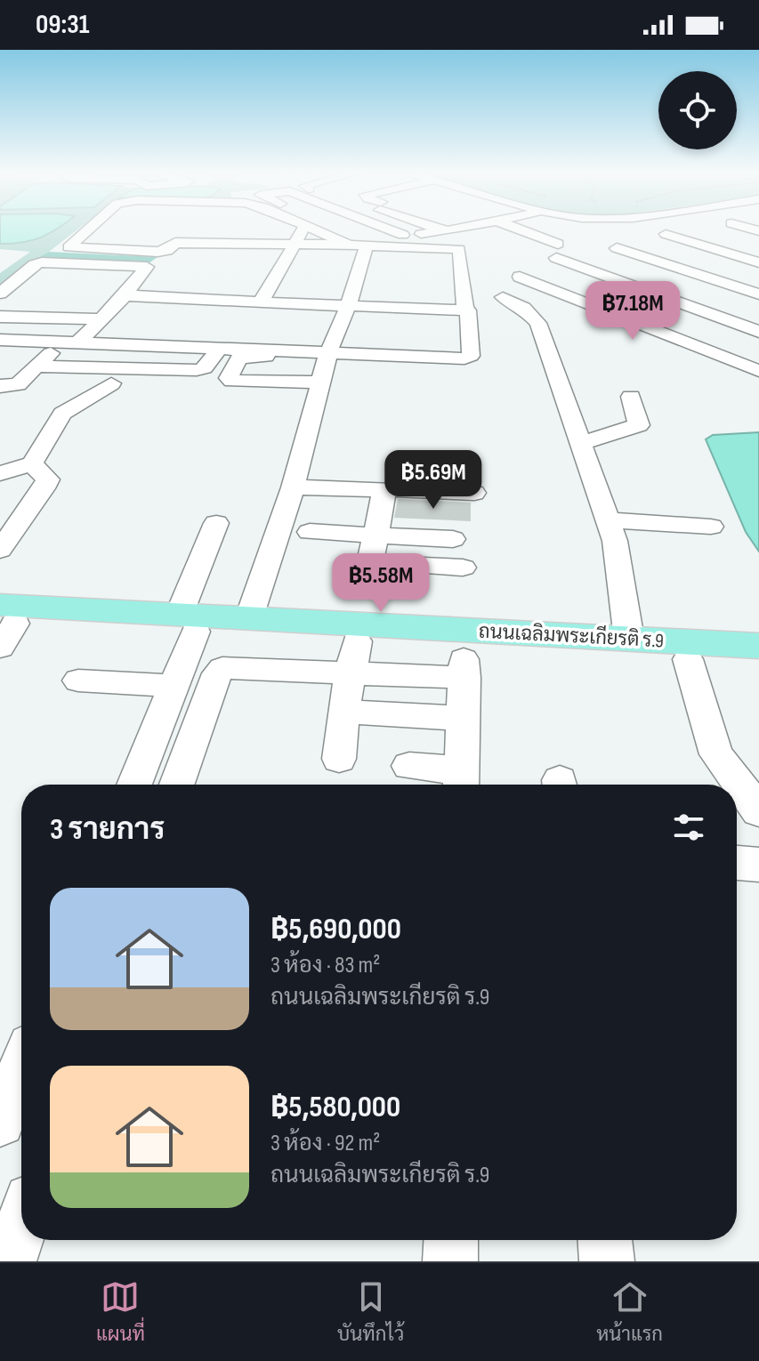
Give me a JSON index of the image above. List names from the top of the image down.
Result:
{
  "streets": {
    "main road": ["ถนนเฉลิมพระเกียรติ ร.9"]
  },
  "page": {
    "status": "09:31",
    "price": ["฿7.18M", "฿5.69M", "฿5.58M"],
    "heading": "3 รายการ",
    "list": [
      {
        "name": "฿5,690,000",
        "note": "3 ห้อง · 83 m² · ถนนเฉลิมพระเกียรติ ร.9"
      },
      {
        "name": "฿5,580,000",
        "note": "3 ห้อง · 92 m² · ถนนเฉลิมพระเกียรติ ร.9"
      }
    ],
    "tabs": ["แผนที่", "บันทึกไว้", "หน้าแรก"]
  }
}
